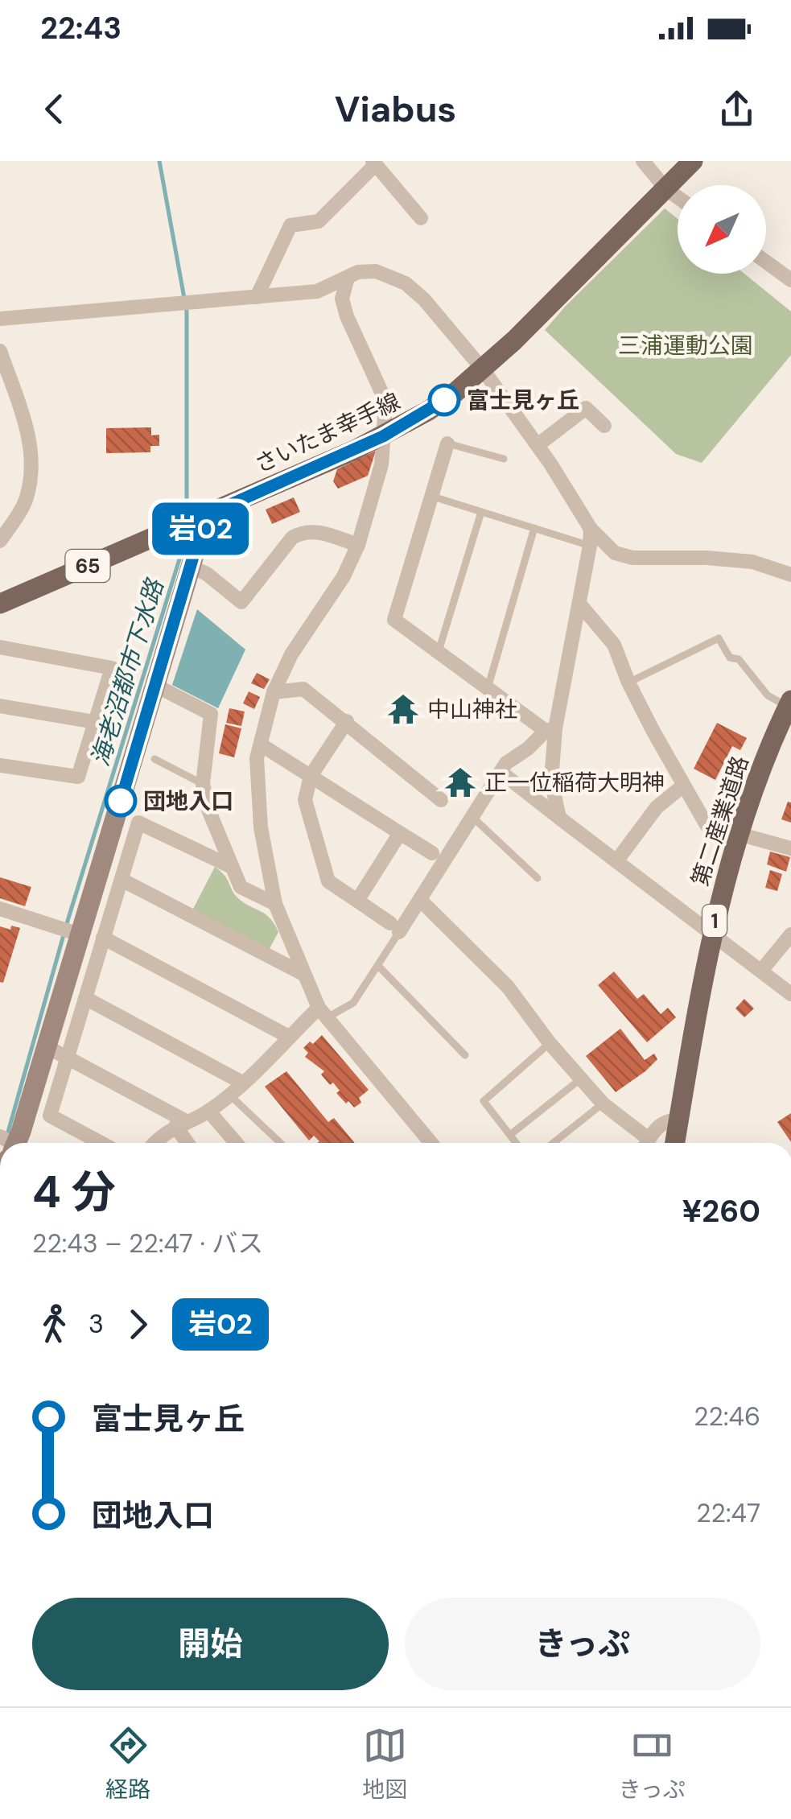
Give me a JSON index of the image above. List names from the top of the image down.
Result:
{
  "streets": {
    "main road": [
      "さいたま幸手線",
      "65",
      "第二産業道路",
      "1"
    ]
  },
  "water": ["海老沼都市下水路"],
  "parks": ["三浦運動公園"],
  "places": {
    "other": ["富士見ヶ丘", "団地入口"],
    "temple": ["中山神社", "正一位稲荷大明神"]
  },
  "lines": ["bus line 岩02"],
  "north": "bottom left",
  "page": {
    "status": "22:43",
    "header": "Viabus",
    "on_map": "岩02",
    "heading": ["4 分", "22:43 – 22:47 · バス", "¥260"],
    "legs": ["3", "岩02"],
    "list": [
      {
        "name": "富士見ヶ丘",
        "value": "22:46"
      },
      {
        "name": "団地入口",
        "value": "22:47"
      }
    ],
    "buttons": ["開始", "きっぷ"],
    "tabs": ["経路", "地図", "きっぷ"]
  }
}
